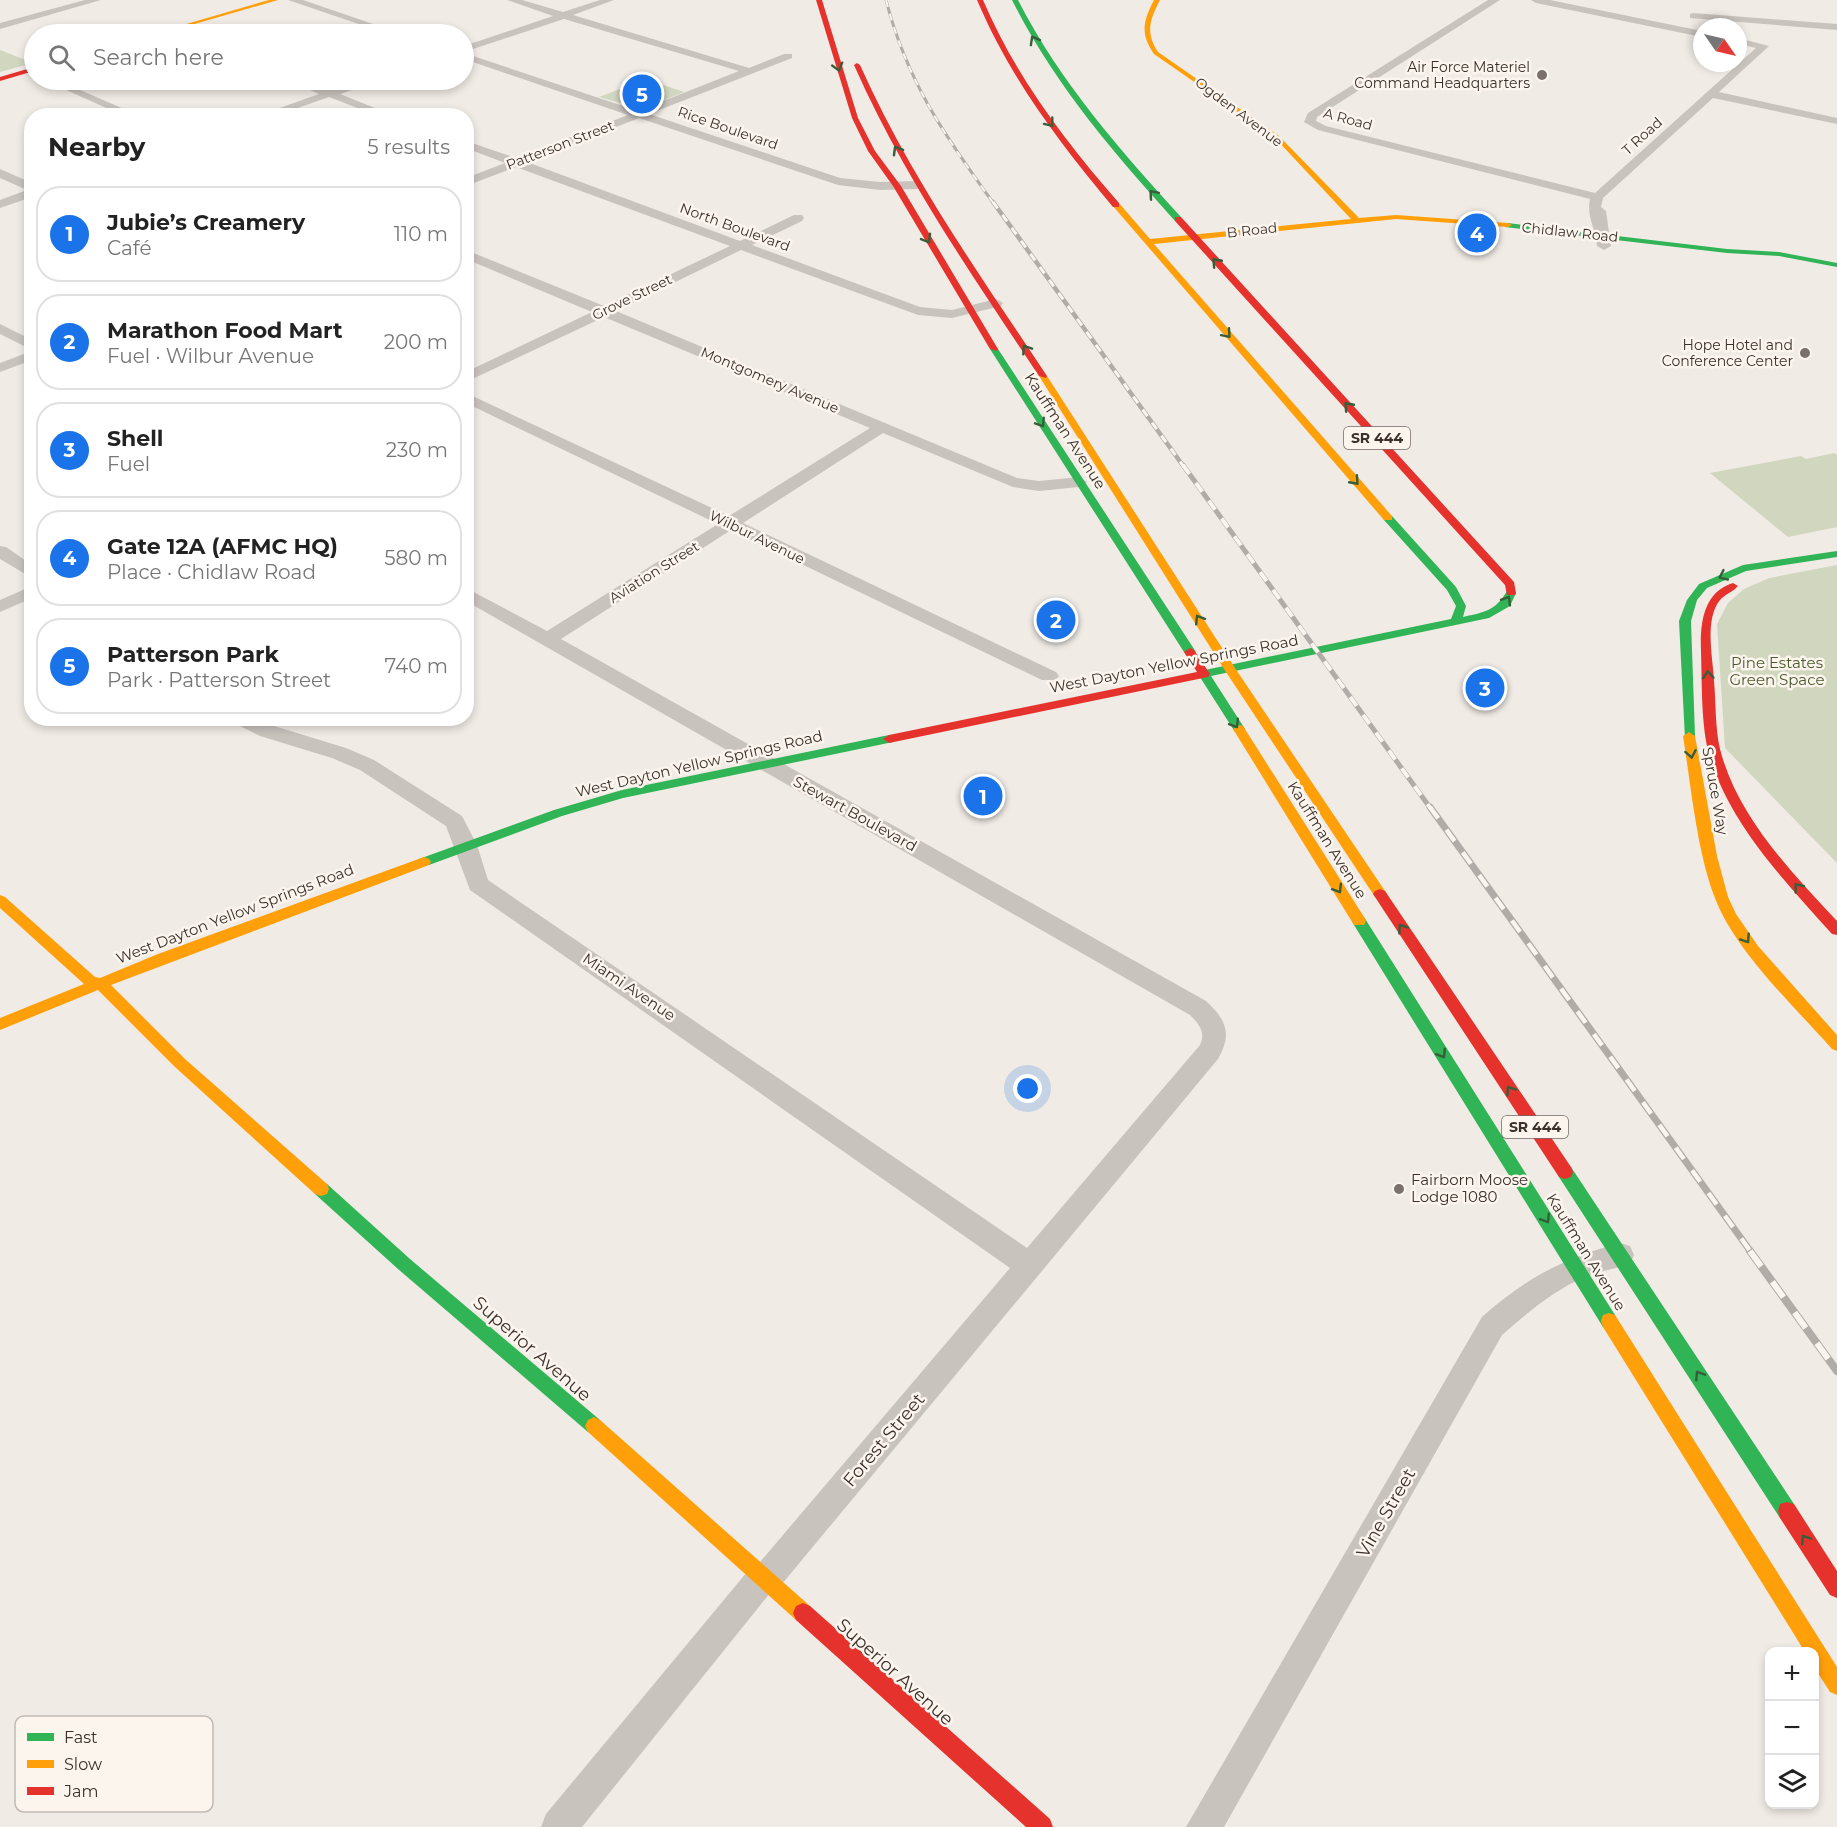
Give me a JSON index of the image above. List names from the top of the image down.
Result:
{
  "streets": {
    "street": [
      "Ogden Avenue",
      "A Road",
      "Rice Boulevard",
      "T Road",
      "Patterson Street",
      "North Boulevard",
      "B Road",
      "Chidlaw Road",
      "Grove Street",
      "Montgomery Avenue",
      "Kauffman Avenue",
      "SR 444",
      "Wilbur Avenue",
      "Aviation Street",
      "West Dayton Yellow Springs Road",
      "Spruce Way",
      "Stewart Boulevard",
      "Miami Avenue",
      "Superior Avenue",
      "Forest Street",
      "Vine Street"
    ]
  },
  "crossings": [
    ["Ogden Avenue", "B Road"],
    ["Ogden Avenue", "Chidlaw Road"],
    ["A Road", "T Road"],
    ["Rice Boulevard", "Patterson Street"],
    ["Rice Boulevard", "Kauffman Avenue"],
    ["Patterson Street", "North Boulevard"],
    ["North Boulevard", "Grove Street"],
    ["North Boulevard", "Kauffman Avenue"],
    ["B Road", "Chidlaw Road"],
    ["B Road", "SR 444"],
    ["Grove Street", "Montgomery Avenue"],
    ["Montgomery Avenue", "Kauffman Avenue"],
    ["Montgomery Avenue", "Aviation Street"],
    ["Kauffman Avenue", "West Dayton Yellow Springs Road"],
    ["Kauffman Avenue", "Vine Street"],
    ["SR 444", "West Dayton Yellow Springs Road"],
    ["Wilbur Avenue", "Aviation Street"],
    ["Aviation Street", "Stewart Boulevard"],
    ["West Dayton Yellow Springs Road", "Stewart Boulevard"],
    ["West Dayton Yellow Springs Road", "Miami Avenue"],
    ["West Dayton Yellow Springs Road", "Superior Avenue"],
    ["Stewart Boulevard", "Forest Street"],
    ["Miami Avenue", "Forest Street"],
    ["Superior Avenue", "Forest Street"]
  ],
  "parks": ["Pine Estates Green Space"],
  "places": ["Air Force Materiel Command Headquarters", "Hope Hotel and Conference Center", "Fairborn Moose Lodge 1080"],
  "legend": ["Fast", "Slow", "Jam"],
  "north": "bottom right",
  "page": {
    "search": "Search here",
    "pins": [
      "5",
      "4",
      "2",
      "3",
      "1"
    ],
    "heading": ["Nearby", "5 results"],
    "list": [
      {
        "mark": "1",
        "name": "Jubie’s Creamery",
        "note": "Café",
        "value": "110 m"
      },
      {
        "mark": "2",
        "name": "Marathon Food Mart",
        "note": "Fuel · Wilbur Avenue",
        "value": "200 m"
      },
      {
        "mark": "3",
        "name": "Shell",
        "note": "Fuel",
        "value": "230 m"
      },
      {
        "mark": "4",
        "name": "Gate 12A (AFMC HQ)",
        "note": "Place · Chidlaw Road",
        "value": "580 m"
      },
      {
        "mark": "5",
        "name": "Patterson Park",
        "note": "Park · Patterson Street",
        "value": "740 m"
      }
    ],
    "map_buttons": ["+", "−"]
  }
}
